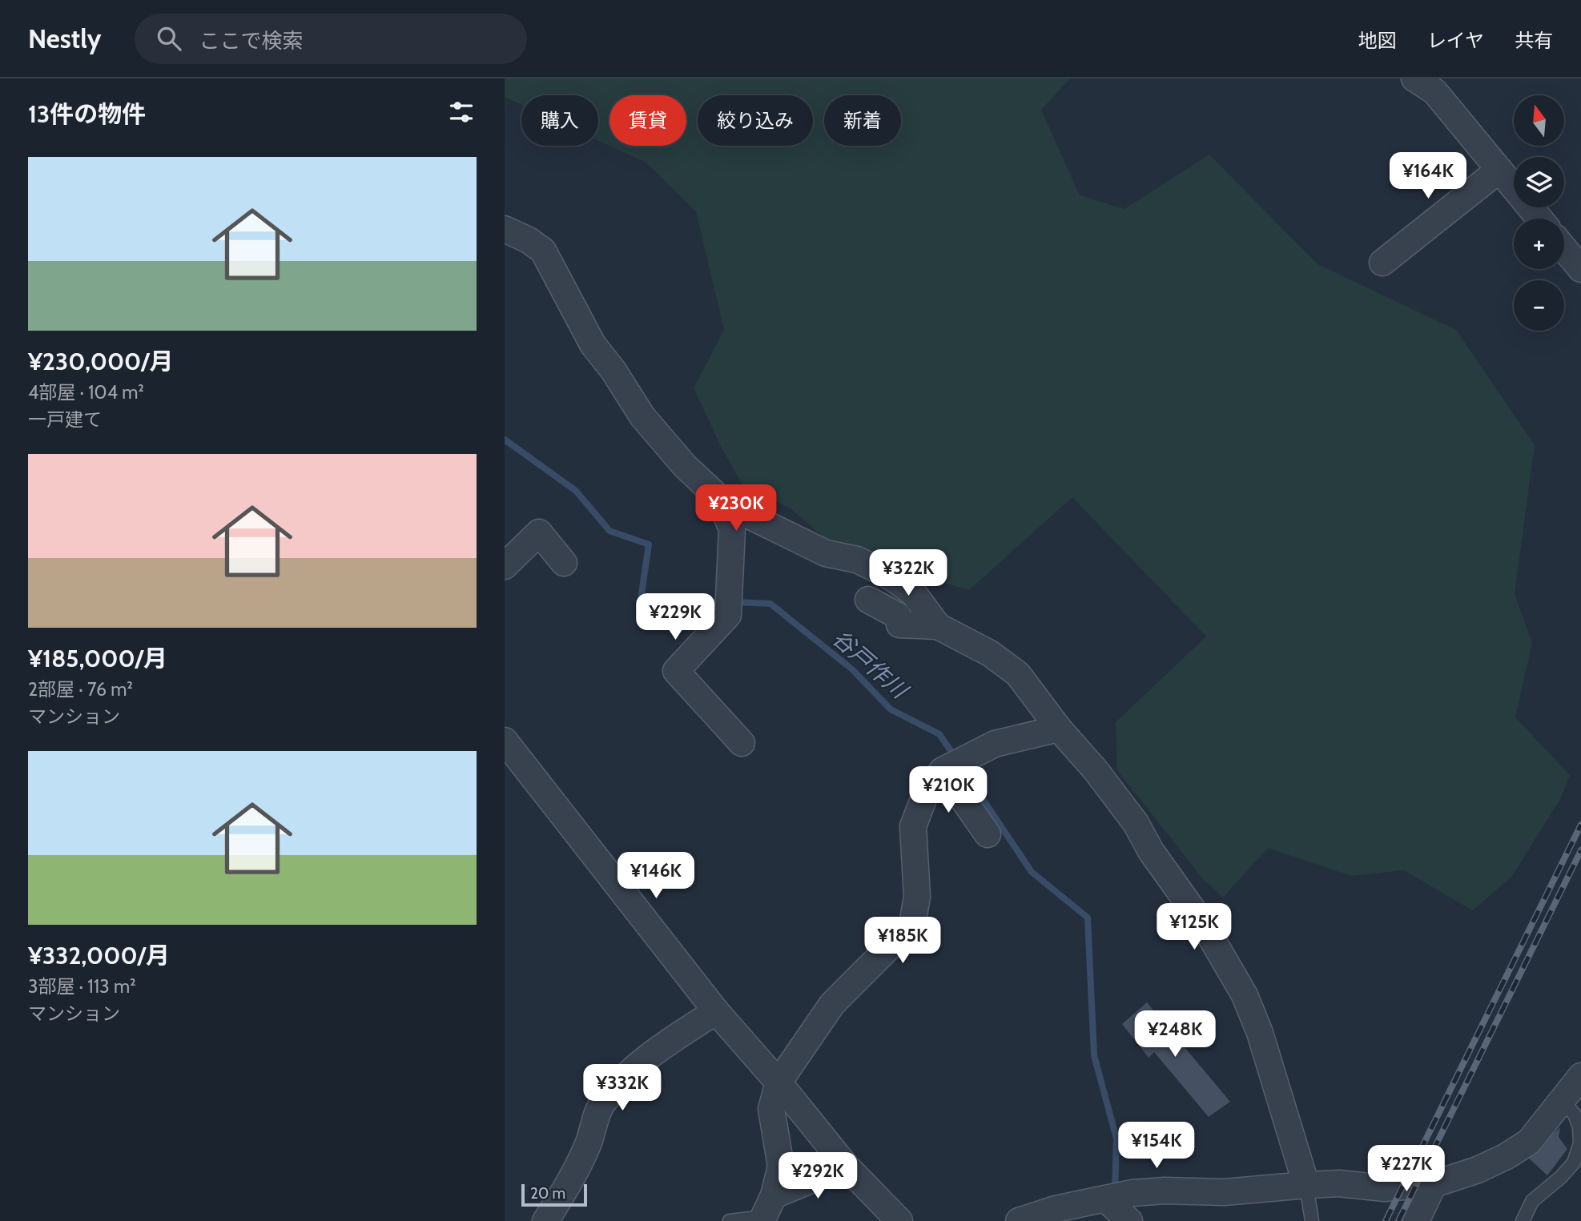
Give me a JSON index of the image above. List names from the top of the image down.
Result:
{
  "water": ["谷戸作川"],
  "scale_bar": "20 m",
  "north": "top",
  "page": {
    "header": "Nestly",
    "search": "ここで検索",
    "nav": ["地図", "レイヤ", "共有"],
    "heading": "13件の物件",
    "map_buttons": ["+", "−"],
    "chip": [
      "購入",
      "賃貸",
      "絞り込み",
      "新着"
    ],
    "list": [
      {
        "name": "¥230,000/月",
        "note": "4部屋 · 104 m² · 一戸建て"
      },
      {
        "name": "¥185,000/月",
        "note": "2部屋 · 76 m² · マンション"
      },
      {
        "name": "¥332,000/月",
        "note": "3部屋 · 113 m² · マンション"
      }
    ],
    "price": [
      "¥164K",
      "¥230K",
      "¥322K",
      "¥229K",
      "¥210K",
      "¥146K",
      "¥125K",
      "¥185K",
      "¥248K",
      "¥332K",
      "¥154K",
      "¥227K",
      "¥292K"
    ],
    "scale": "20 m"
  }
}
